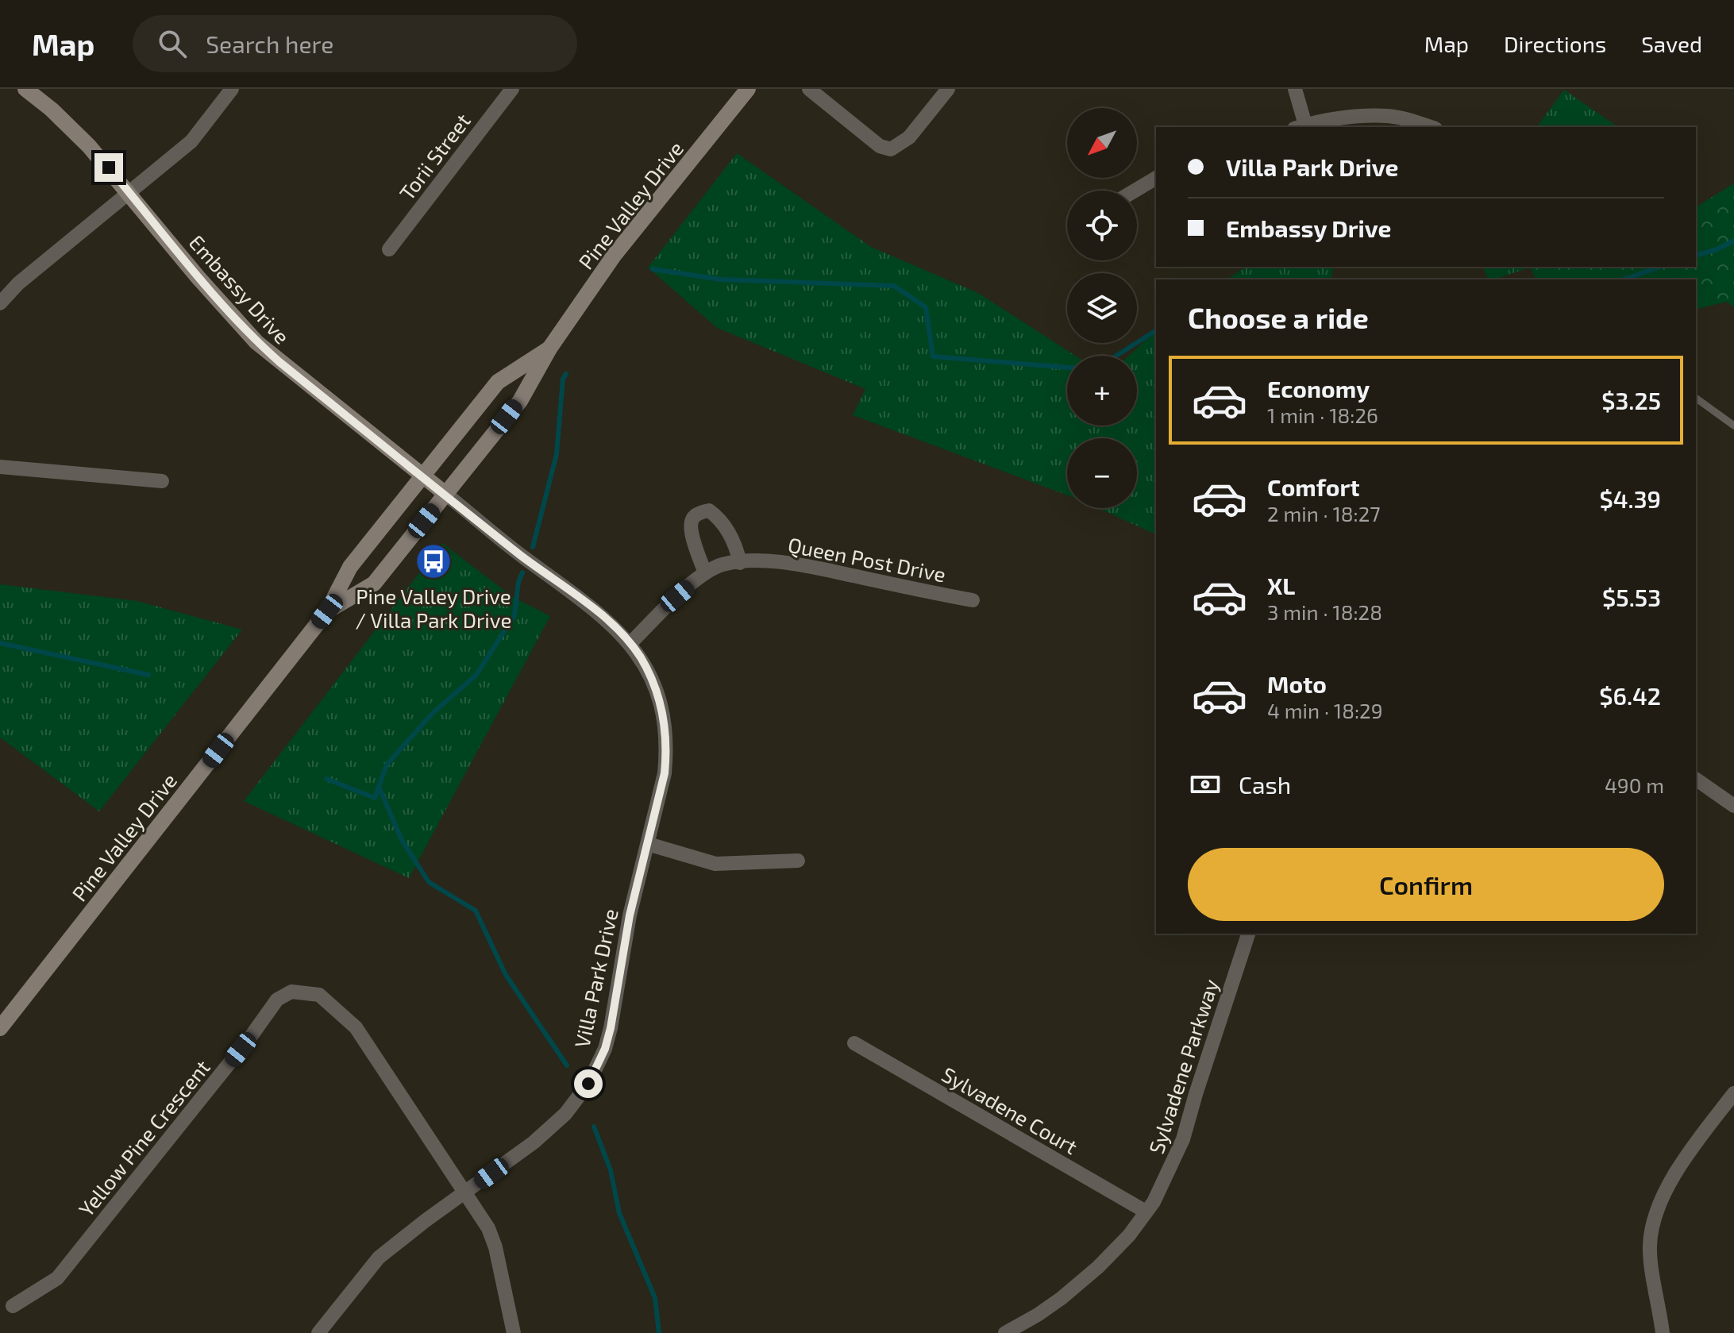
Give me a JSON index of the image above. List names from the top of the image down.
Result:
{
  "streets": {
    "main road": ["Pine Valley Drive", "Embassy Drive"],
    "street": [
      "Torii Street",
      "Queen Post Drive",
      "Villa Park Drive",
      "Sylvadene Parkway",
      "Sylvadene Court",
      "Yellow Pine Crescent"
    ]
  },
  "crossings": [
    ["Pine Valley Drive", "Embassy Drive"],
    ["Pine Valley Drive", "Villa Park Drive"],
    ["Embassy Drive", "Villa Park Drive"],
    ["Queen Post Drive", "Villa Park Drive"],
    ["Villa Park Drive", "Yellow Pine Crescent"],
    ["Sylvadene Parkway", "Sylvadene Court"]
  ],
  "places": {
    "bus stop": ["Pine Valley Drive / Villa Park Drive"]
  },
  "north": "bottom left",
  "page": {
    "header": "Map",
    "search": "Search here",
    "nav": ["Map", "Directions", "Saved"],
    "map_buttons": ["+", "−"],
    "banner": ["Villa Park Drive", "Embassy Drive"],
    "heading": "Choose a ride",
    "list": [
      {
        "name": "Economy",
        "note": "1 min · 18:26",
        "value": "$3.25"
      },
      {
        "name": "Comfort",
        "note": "2 min · 18:27",
        "value": "$4.39"
      },
      {
        "name": "XL",
        "note": "3 min · 18:28",
        "value": "$5.53"
      },
      {
        "name": "Moto",
        "note": "4 min · 18:29",
        "value": "$6.42"
      }
    ],
    "pay": ["Cash", "490 m"],
    "buttons": "Confirm"
  }
}
